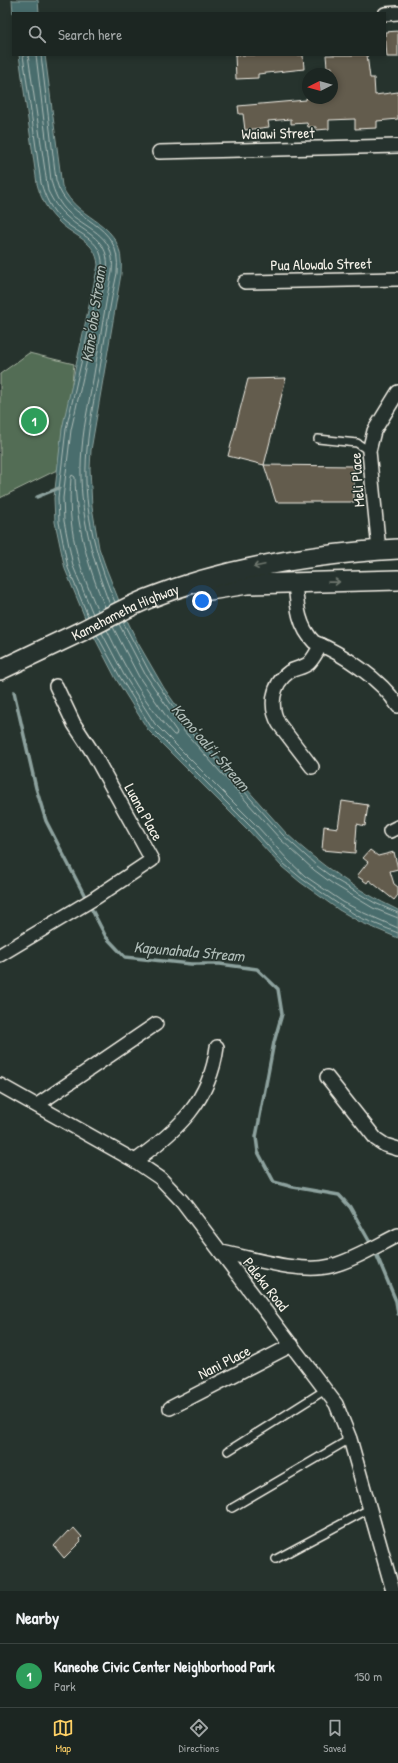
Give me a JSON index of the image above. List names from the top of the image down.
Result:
{
  "streets": {
    "main road": ["Kamehameha Highway"],
    "street": [
      "Waiawi Street",
      "Pua Alowalo Street",
      "Meli Place",
      "Luana Place",
      "Paleka Road",
      "Nani Place"
    ]
  },
  "crossings": [
    ["Meli Place", "Kamehameha Highway"],
    ["Paleka Road", "Nani Place"]
  ],
  "water": ["Kāne'ohe Stream", "Kamoʻoaliʻi Stream", "Kapunahala Stream"],
  "north": "left",
  "page": {
    "search": "Search here",
    "pins": "1",
    "heading": "Nearby",
    "list": [
      {
        "mark": "1",
        "name": "Kaneohe Civic Center Neighborhood Park",
        "note": "Park",
        "value": "150 m"
      }
    ],
    "nav": ["Map", "Directions", "Saved"]
  }
}
